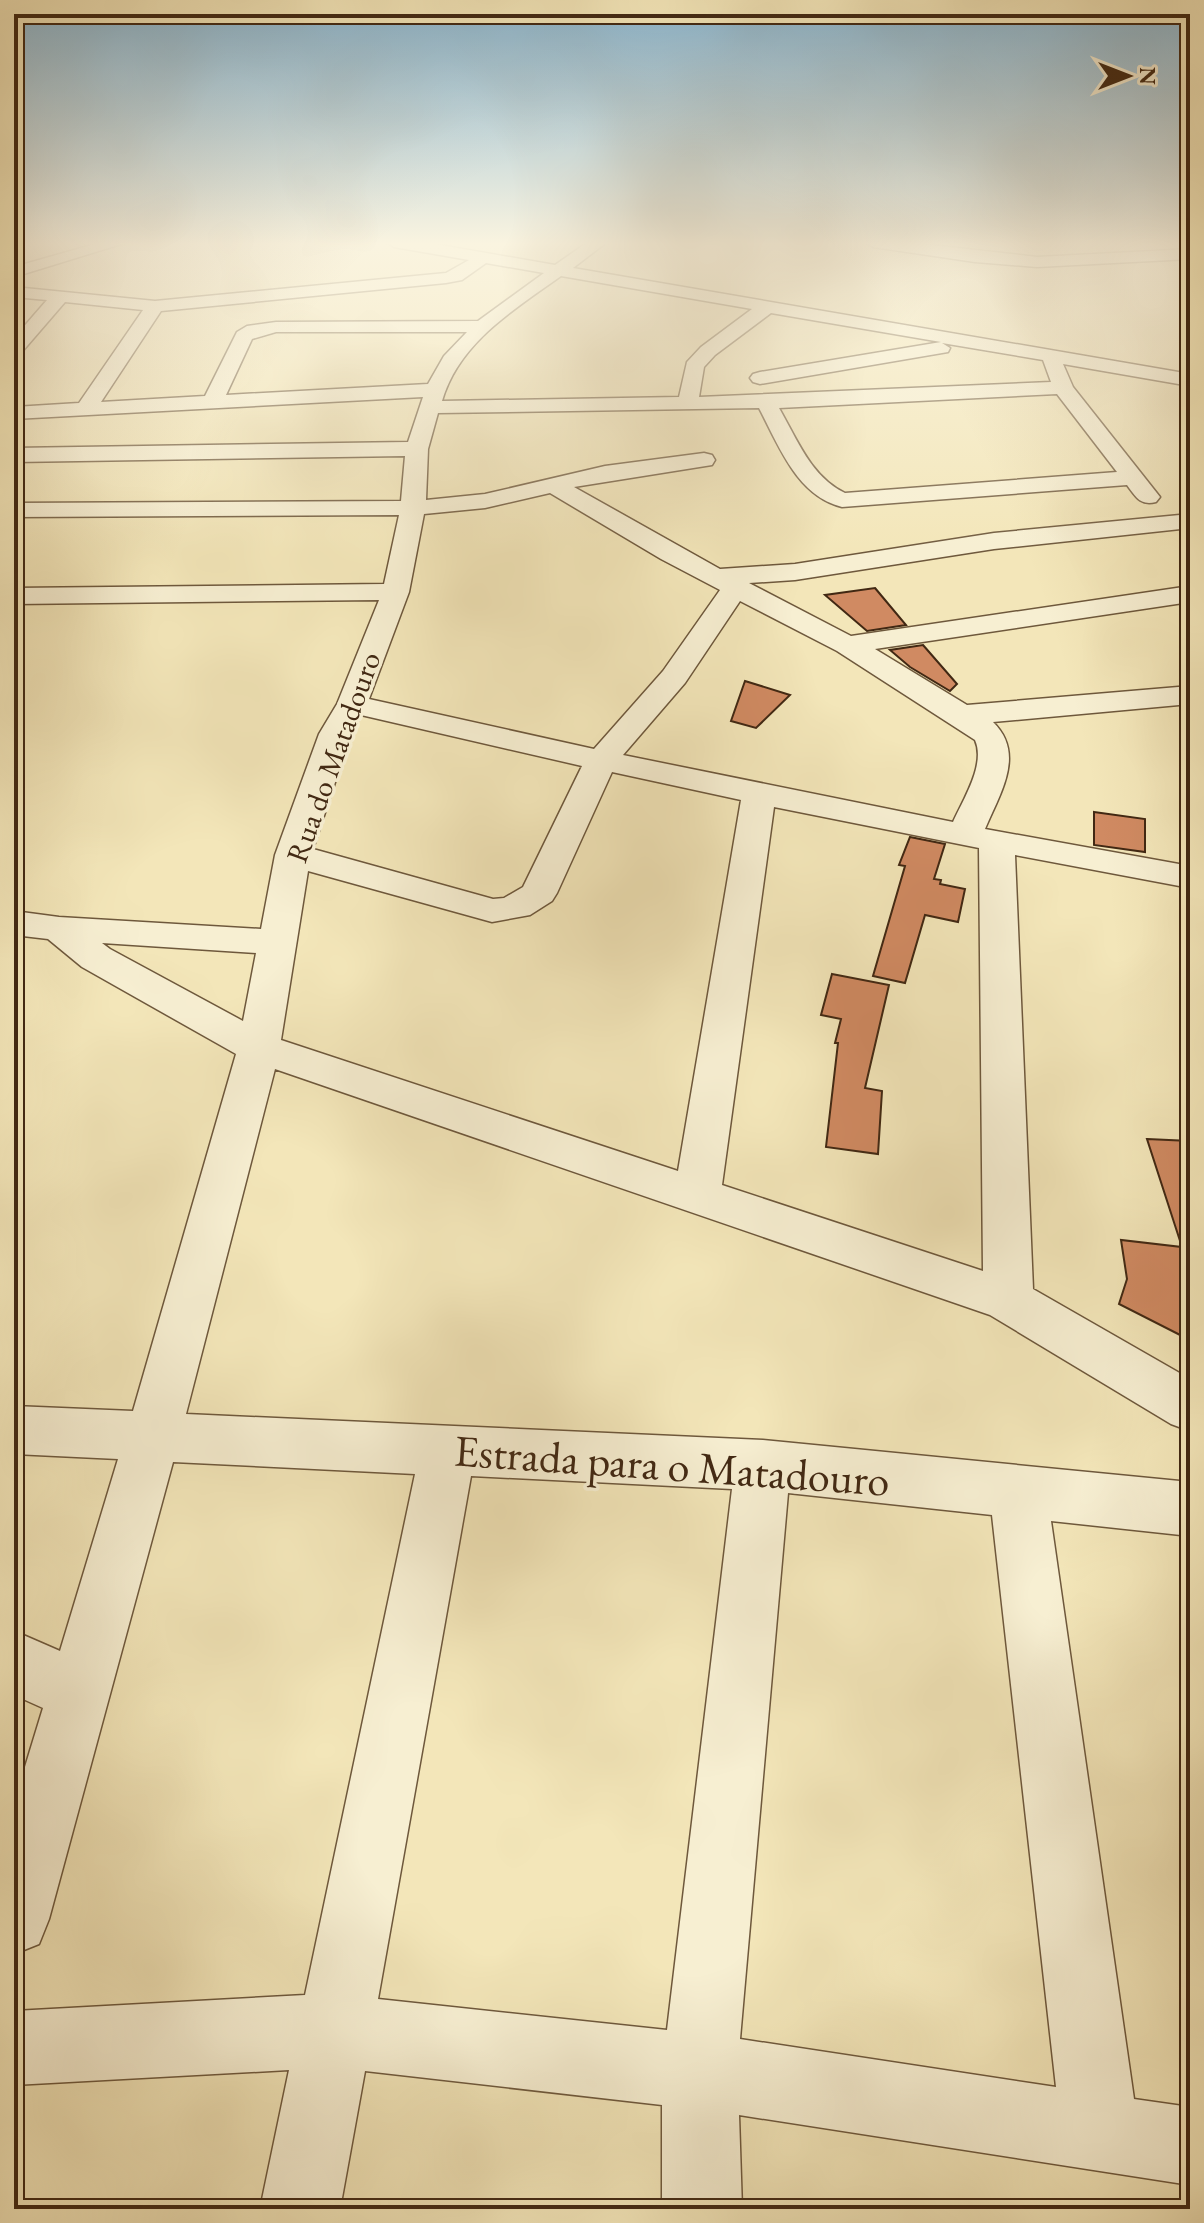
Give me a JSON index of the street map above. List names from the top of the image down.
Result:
{
  "streets": {
    "street": ["Rua do Matadouro", "Estrada para o Matadouro"]
  },
  "crossings": [
    ["Rua do Matadouro", "Estrada para o Matadouro"]
  ],
  "north": "right"
}
